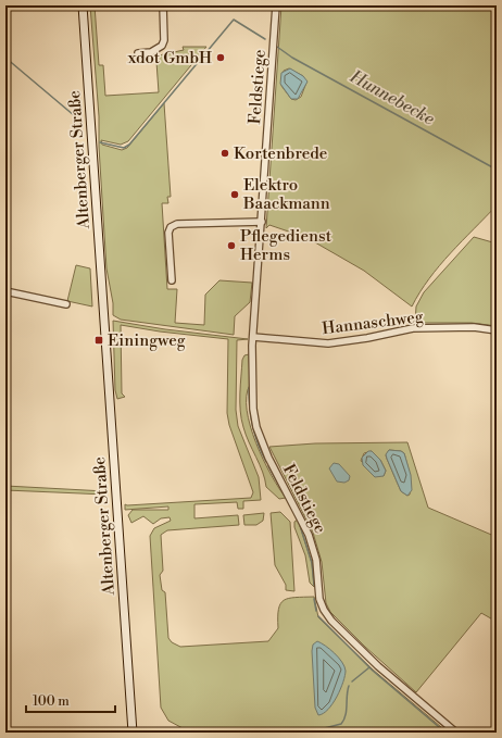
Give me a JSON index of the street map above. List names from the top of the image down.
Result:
{
  "streets": {
    "main road": ["Altenberger Straße"],
    "street": ["Feldstiege", "Hannaschweg"]
  },
  "crossings": [
    ["Feldstiege", "Hannaschweg"]
  ],
  "water": ["Hunnebecke"],
  "places": {
    "other": [
      "xdot GmbH",
      "Kortenbrede",
      "Elektro Baackmann",
      "Pflegedienst Herms"
    ],
    "transit": ["Einingweg"]
  },
  "scale_bar": "100 m"
}
